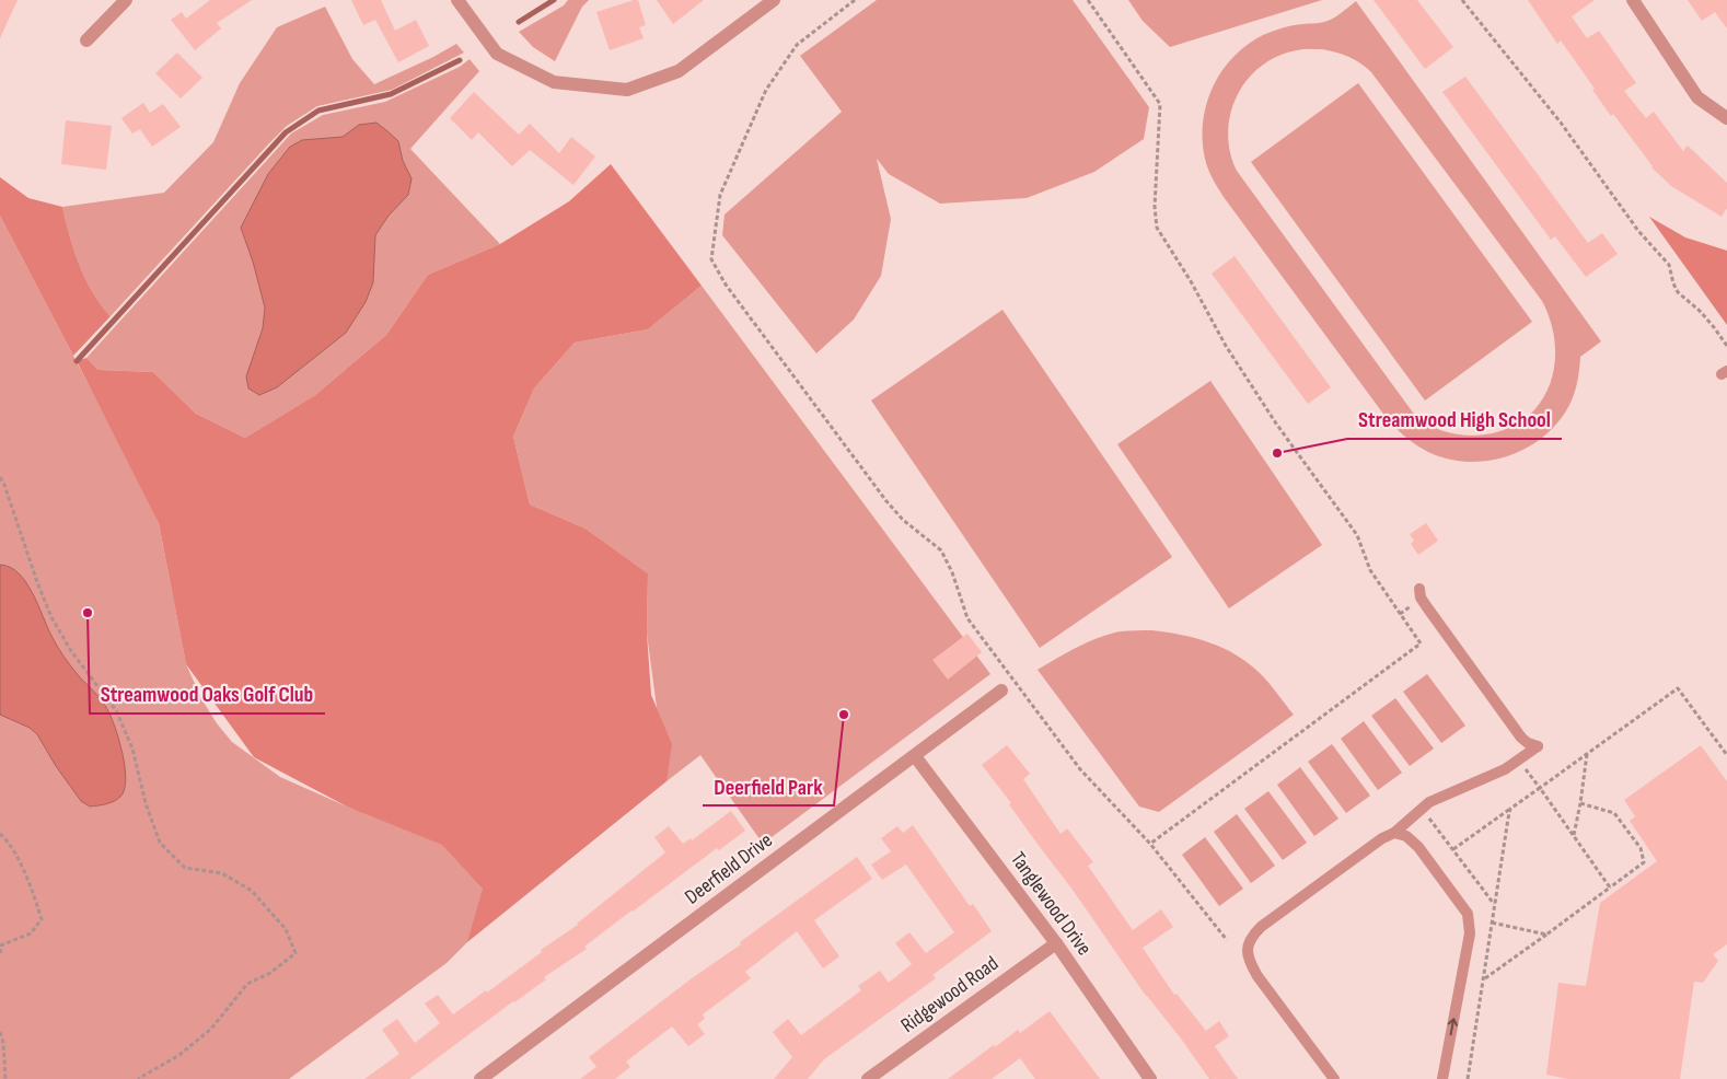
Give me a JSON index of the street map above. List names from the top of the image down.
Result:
{
  "streets": {
    "street": ["Deerfield Drive", "Tanglewood Drive", "Ridgewood Road"]
  },
  "crossings": [
    ["Deerfield Drive", "Tanglewood Drive"],
    ["Tanglewood Drive", "Ridgewood Road"]
  ],
  "places": ["Streamwood High School", "Streamwood Oaks Golf Club", "Deerfield Park"]
}
